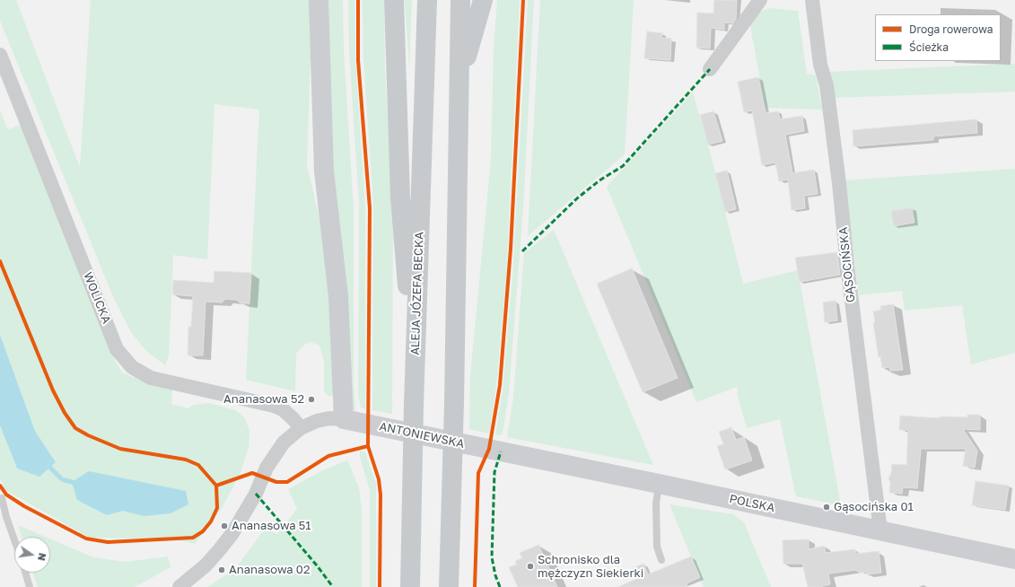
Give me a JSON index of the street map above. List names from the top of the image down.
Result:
{
  "streets": {
    "main road": ["ALEJA JÓZEFA BECKA"],
    "street": [
      "GĄSOCIŃSKA",
      "WOLICKA",
      "ANTONIEWSKA",
      "POLSKA"
    ]
  },
  "crossings": [
    ["GĄSOCIŃSKA", "POLSKA"],
    ["WOLICKA", "ANTONIEWSKA"],
    ["ANTONIEWSKA", "POLSKA"]
  ],
  "places": [
    "Ananasowa 52",
    "Gąsocińska 01",
    "Ananasowa 51",
    "Schronisko dla mężczyzn Siekierki",
    "Ananasowa 02"
  ],
  "legend": ["Droga rowerowa", "Ścieżka"],
  "north": "right"
}
